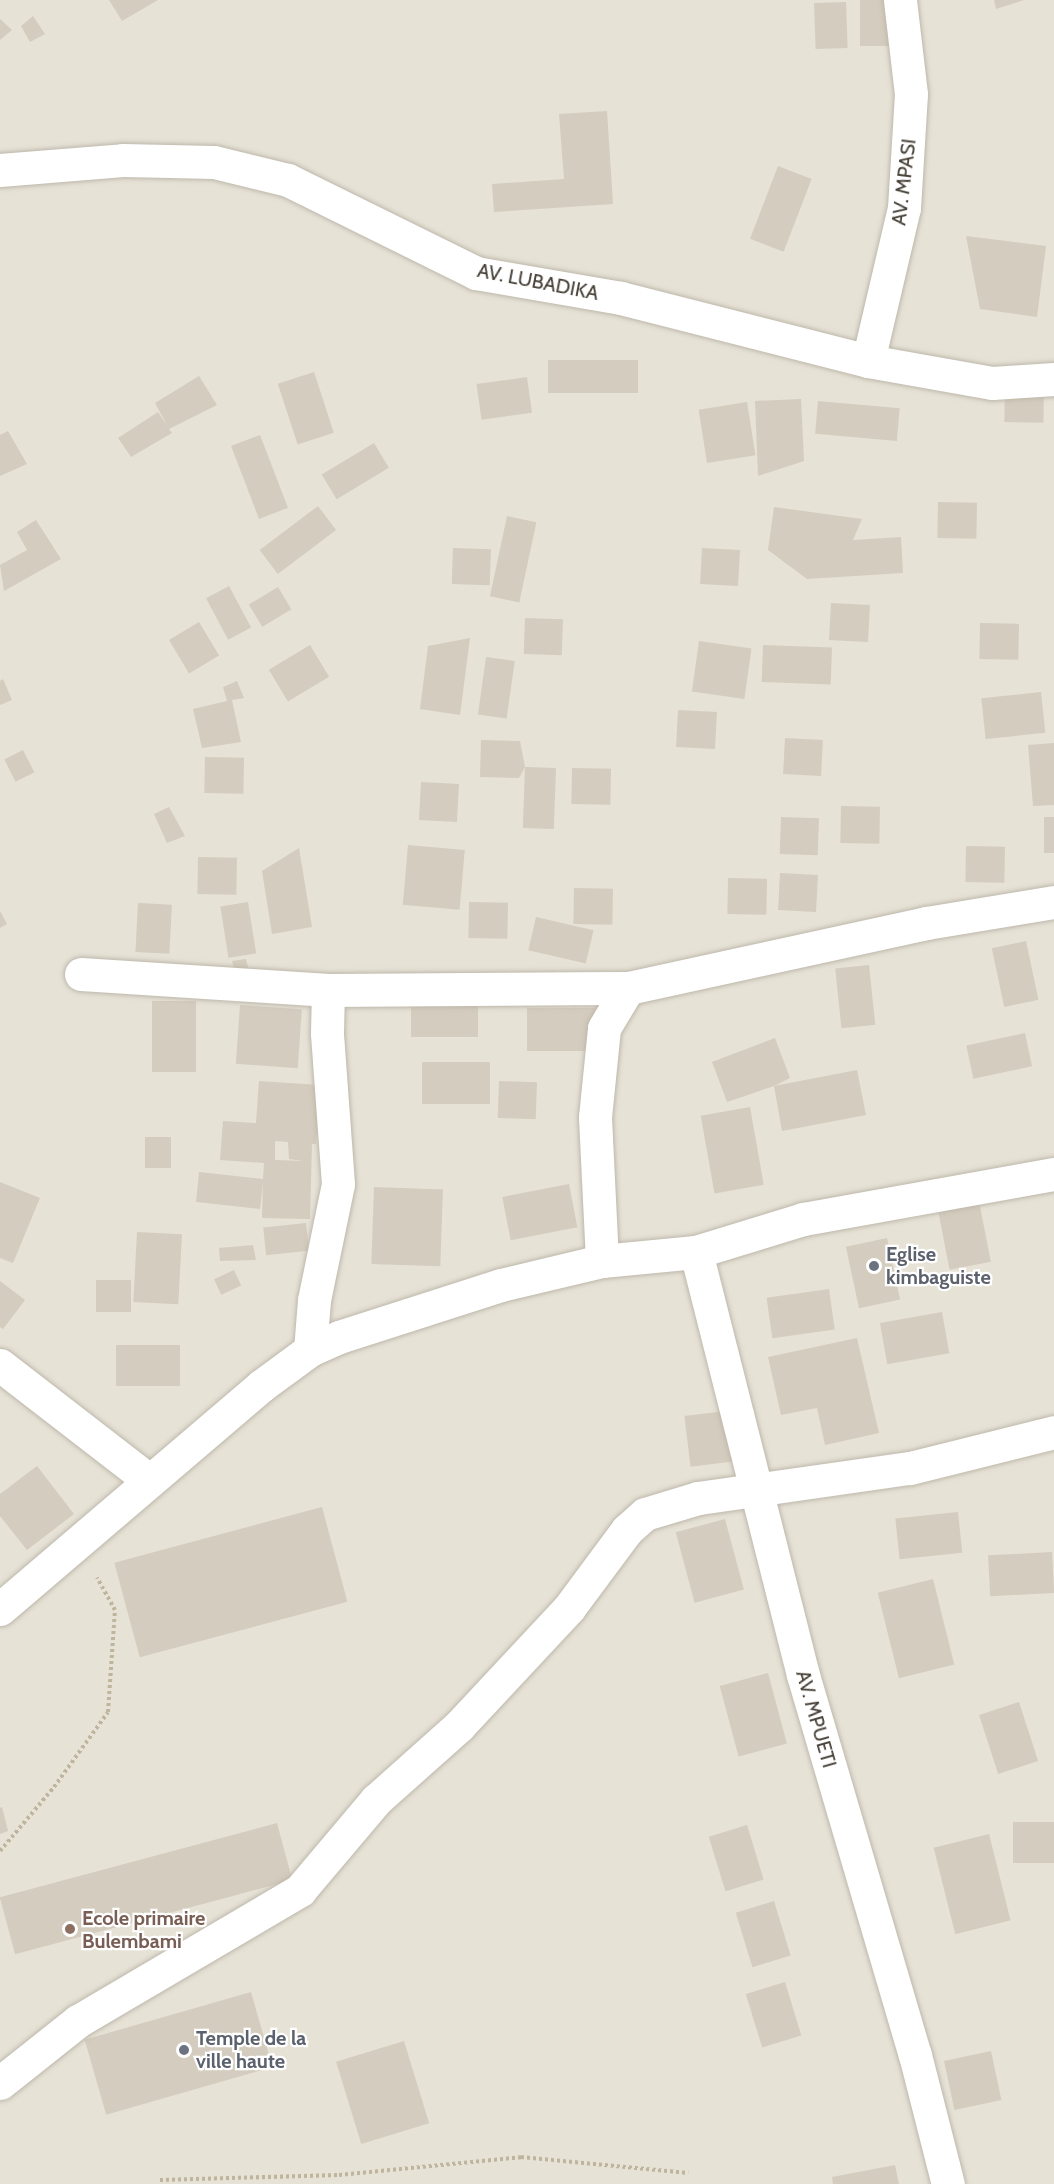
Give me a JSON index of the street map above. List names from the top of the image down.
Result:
{
  "streets": {
    "street": ["AV. MPASI", "AV. LUBADIKA", "AV. MPUETI"]
  },
  "crossings": [
    ["AV. MPASI", "AV. LUBADIKA"]
  ],
  "places": ["Eglise kimbaguiste", "Ecole primaire Bulembami", "Temple de la ville haute"]
}
